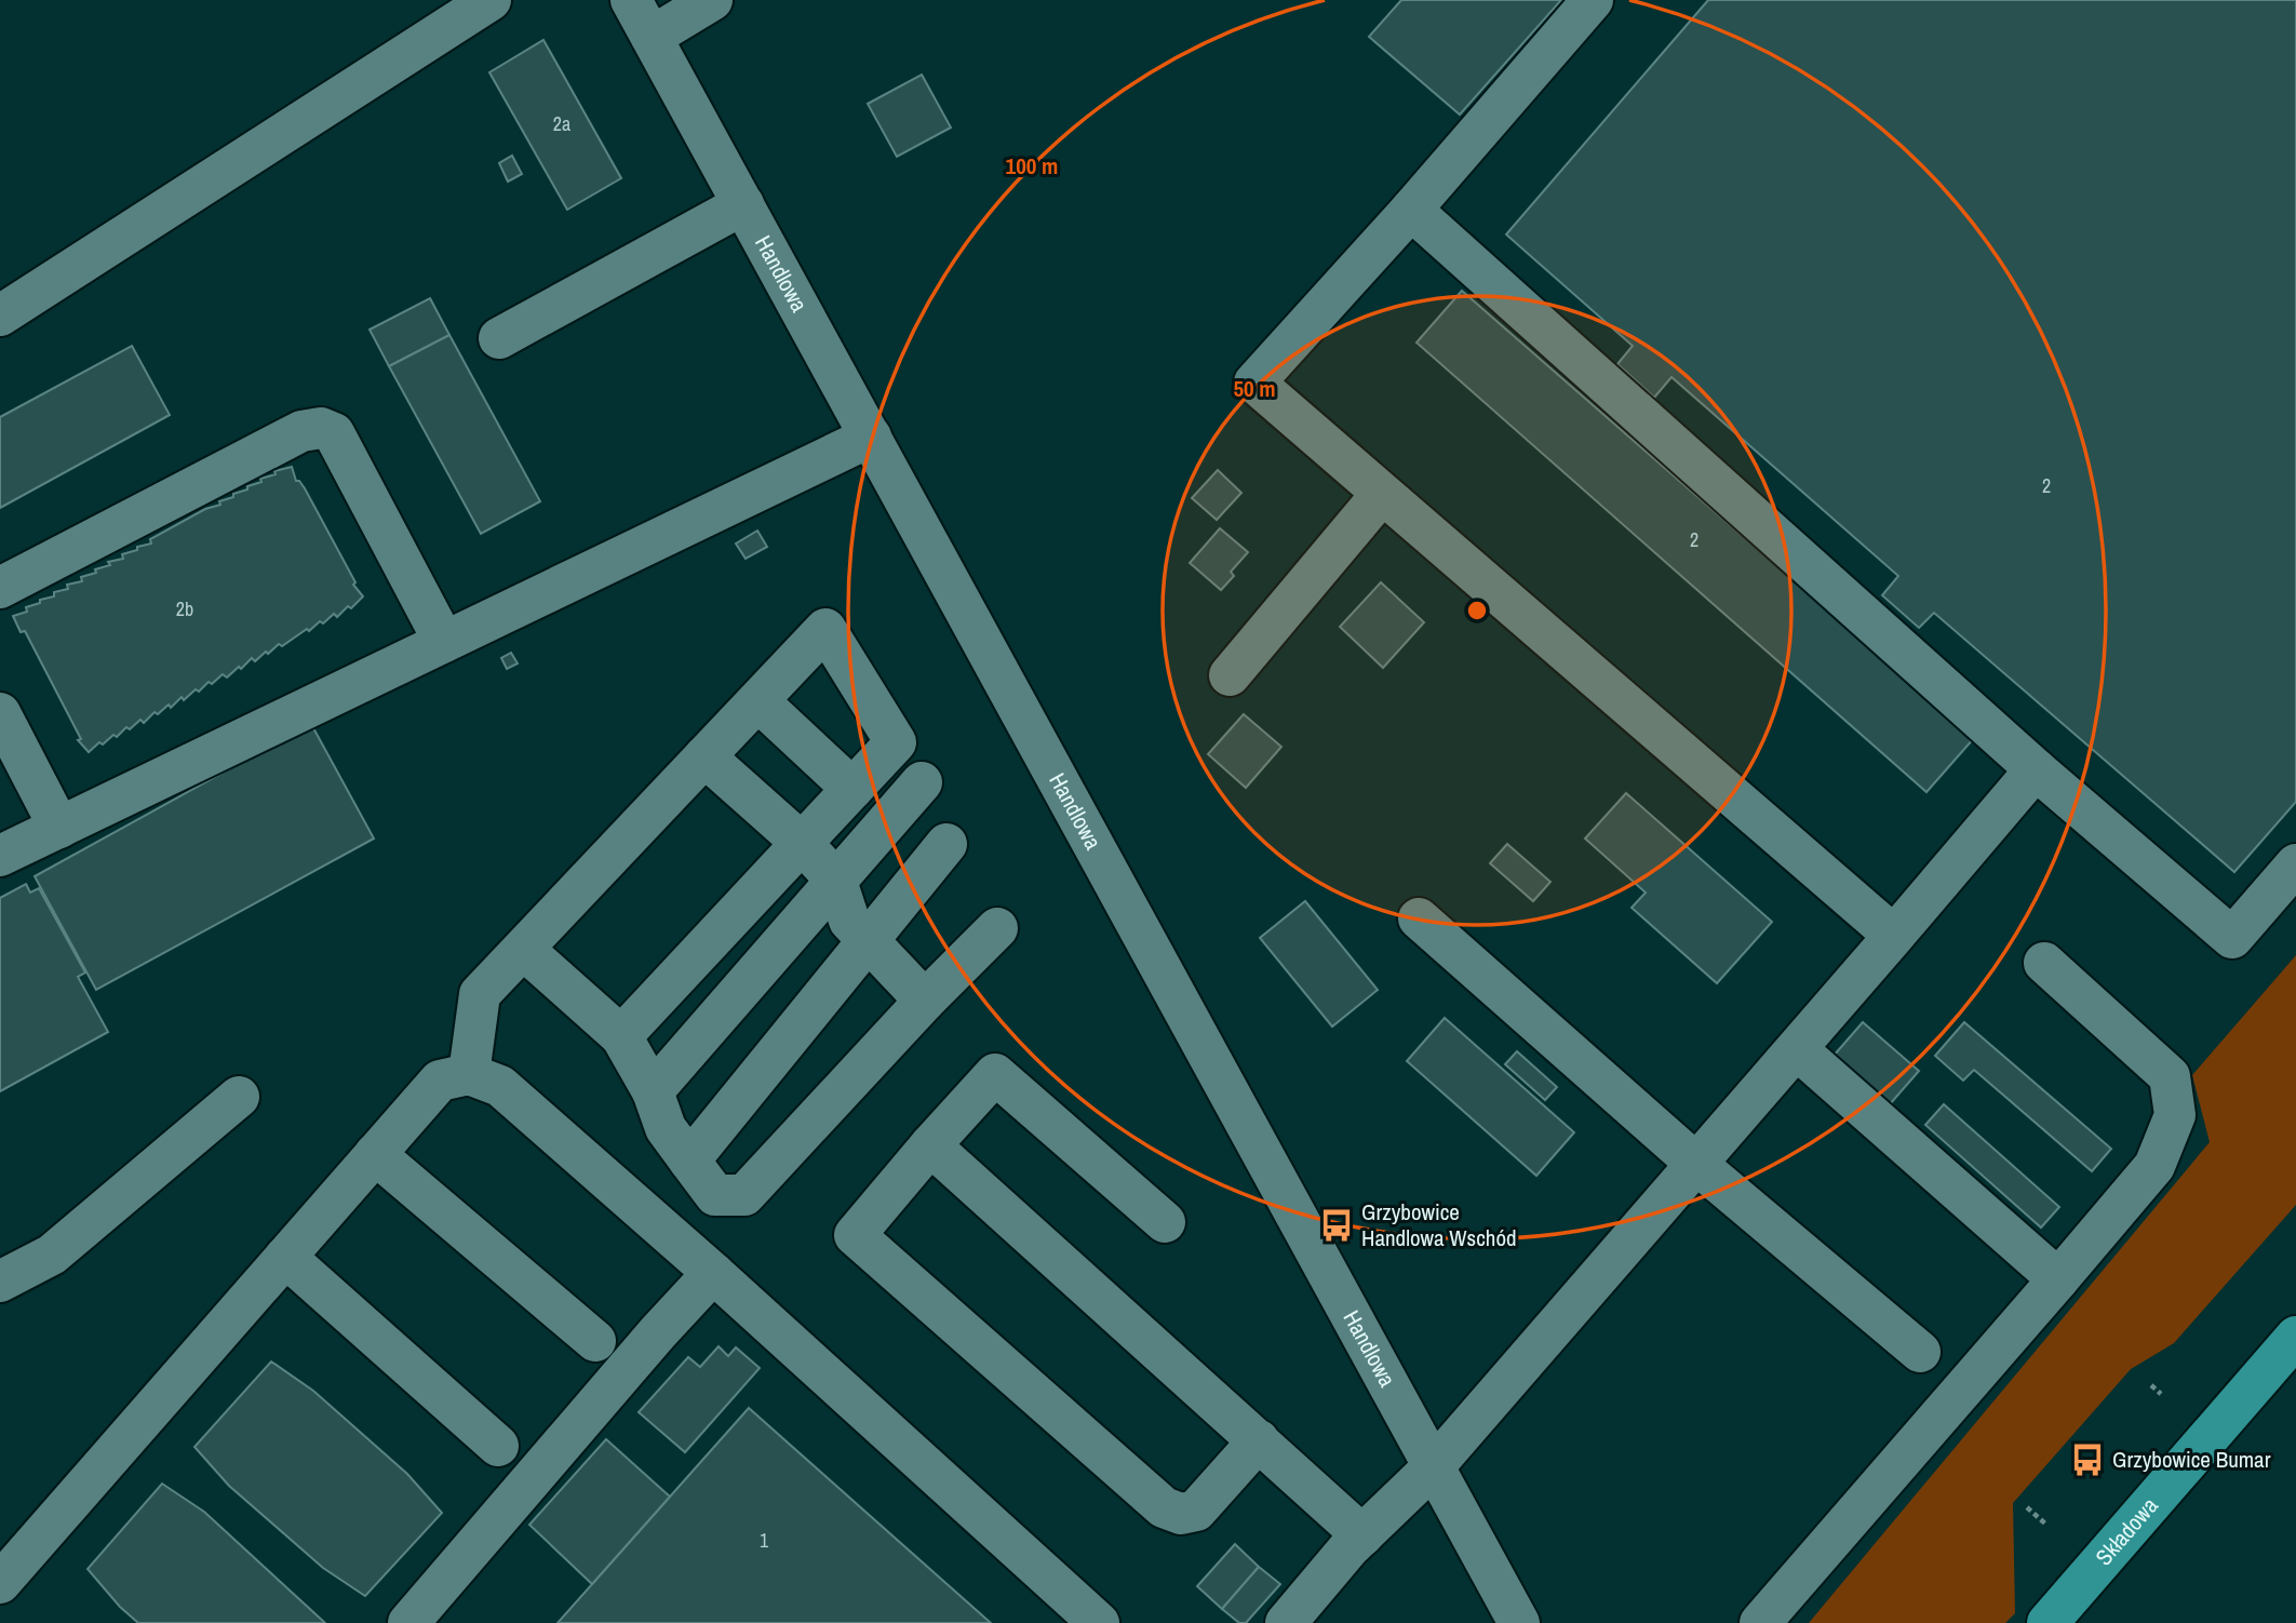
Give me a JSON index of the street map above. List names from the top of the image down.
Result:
{
  "streets": {
    "main road": ["Składowa"],
    "street": ["Handlowa"]
  },
  "places": {
    "bus stop": ["Grzybowice Handlowa Wschód", "Grzybowice Bumar"]
  },
  "house_numbers": [
    "2a",
    "2",
    "2",
    "2b",
    "1"
  ],
  "rings": ["100 m", "50 m"]
}
